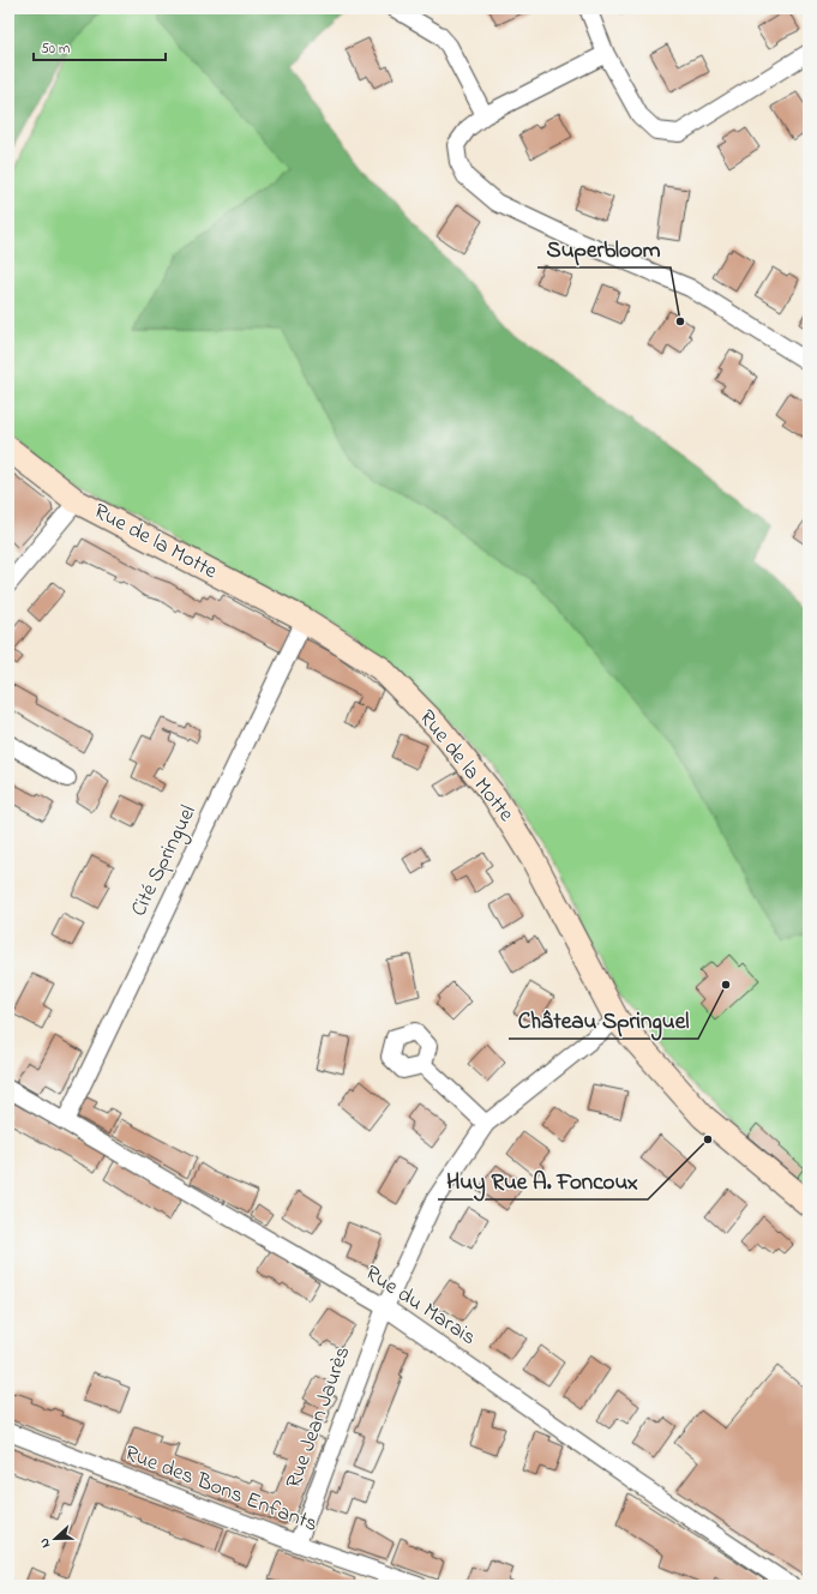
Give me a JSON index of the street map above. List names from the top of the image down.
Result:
{
  "streets": {
    "street": [
      "Rue de la Motte",
      "Cité Springuel",
      "Rue du Marais",
      "Rue Jean Jaurès",
      "Rue des Bons Enfants"
    ]
  },
  "crossings": [
    ["Rue de la Motte", "Cité Springuel"],
    ["Rue de la Motte", "Rue Jean Jaurès"],
    ["Cité Springuel", "Rue du Marais"],
    ["Rue du Marais", "Rue Jean Jaurès"],
    ["Rue Jean Jaurès", "Rue des Bons Enfants"]
  ],
  "places": ["Superbloom", "Château Springuel", "Huy Rue A. Foncoux"],
  "scale_bar": "50 m",
  "north": "left"
}
